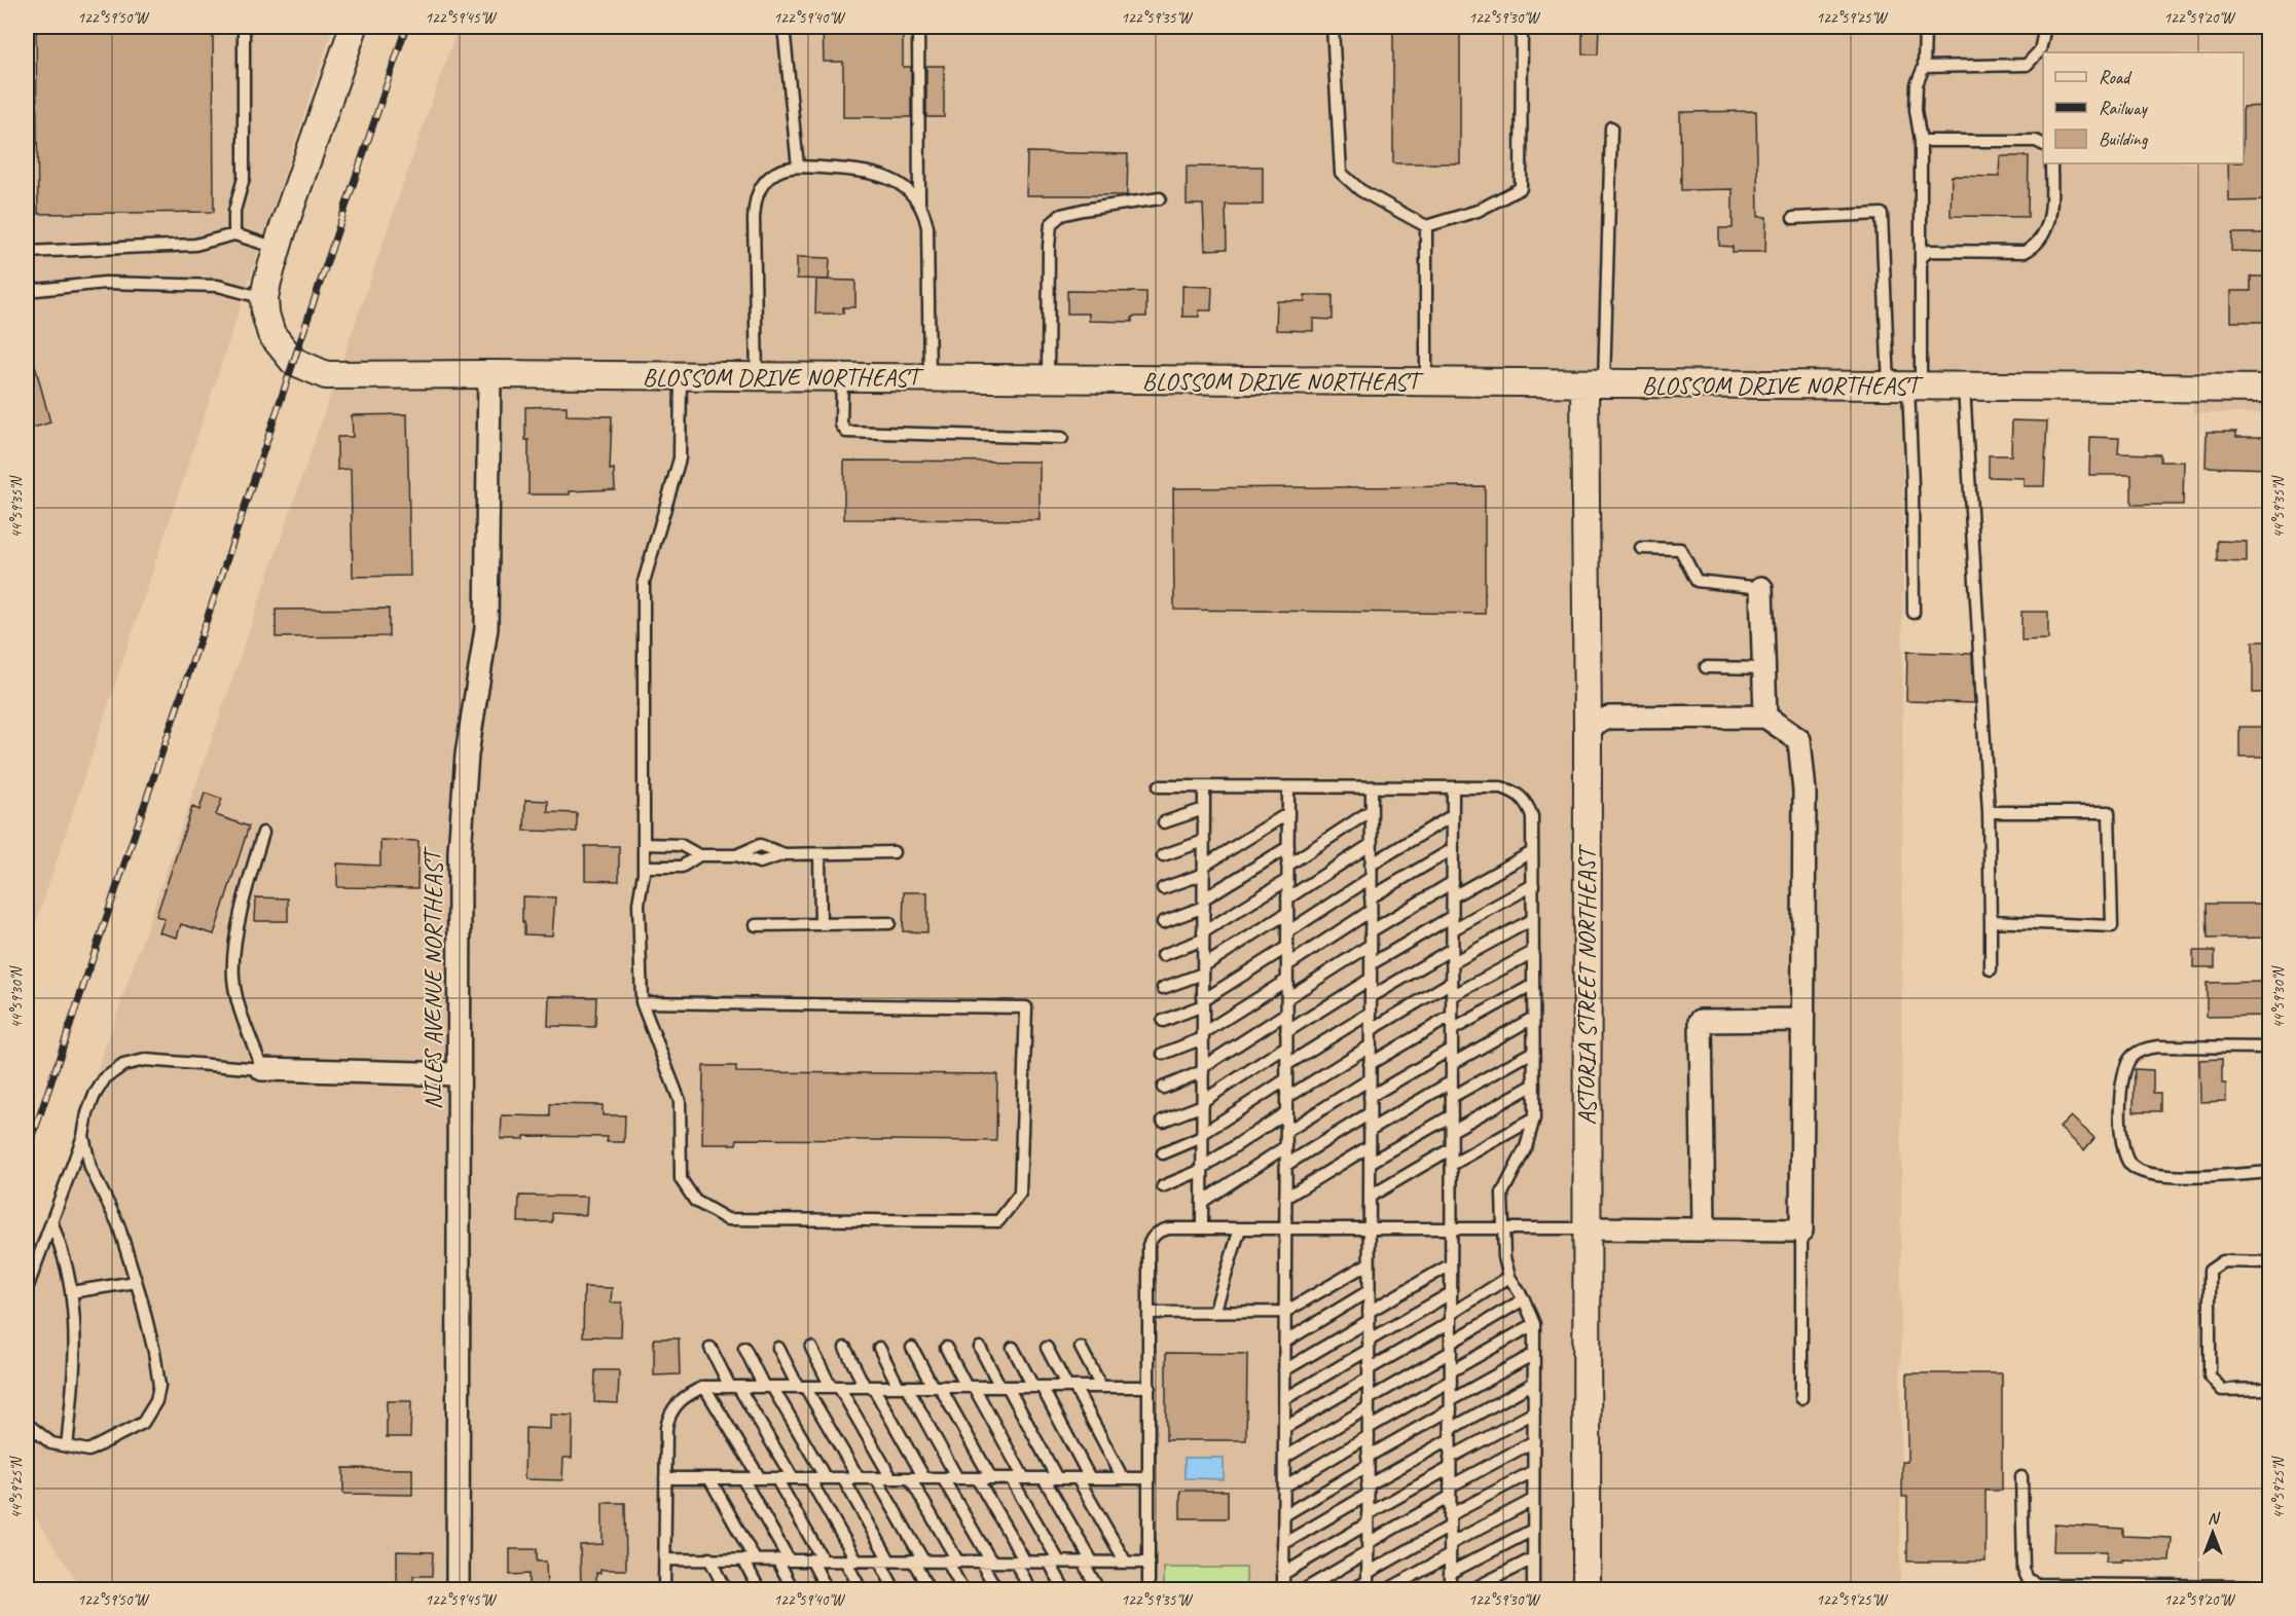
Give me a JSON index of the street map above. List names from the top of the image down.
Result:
{
  "streets": {
    "street": ["BLOSSOM DRIVE NORTHEAST", "NILES AVENUE NORTHEAST", "ASTORIA STREET NORTHEAST"]
  },
  "crossings": [
    ["BLOSSOM DRIVE NORTHEAST", "NILES AVENUE NORTHEAST"],
    ["BLOSSOM DRIVE NORTHEAST", "ASTORIA STREET NORTHEAST"]
  ],
  "legend": ["Road", "Railway", "Building"],
  "north": "top",
  "coordinates": [
    "122°59'50\"W",
    "122°59'45\"W",
    "122°59'40\"W",
    "122°59'35\"W",
    "122°59'30\"W",
    "122°59'25\"W",
    "122°59'20\"W",
    "44°59'35\"N",
    "44°59'30\"N",
    "44°59'25\"N"
  ]
}
